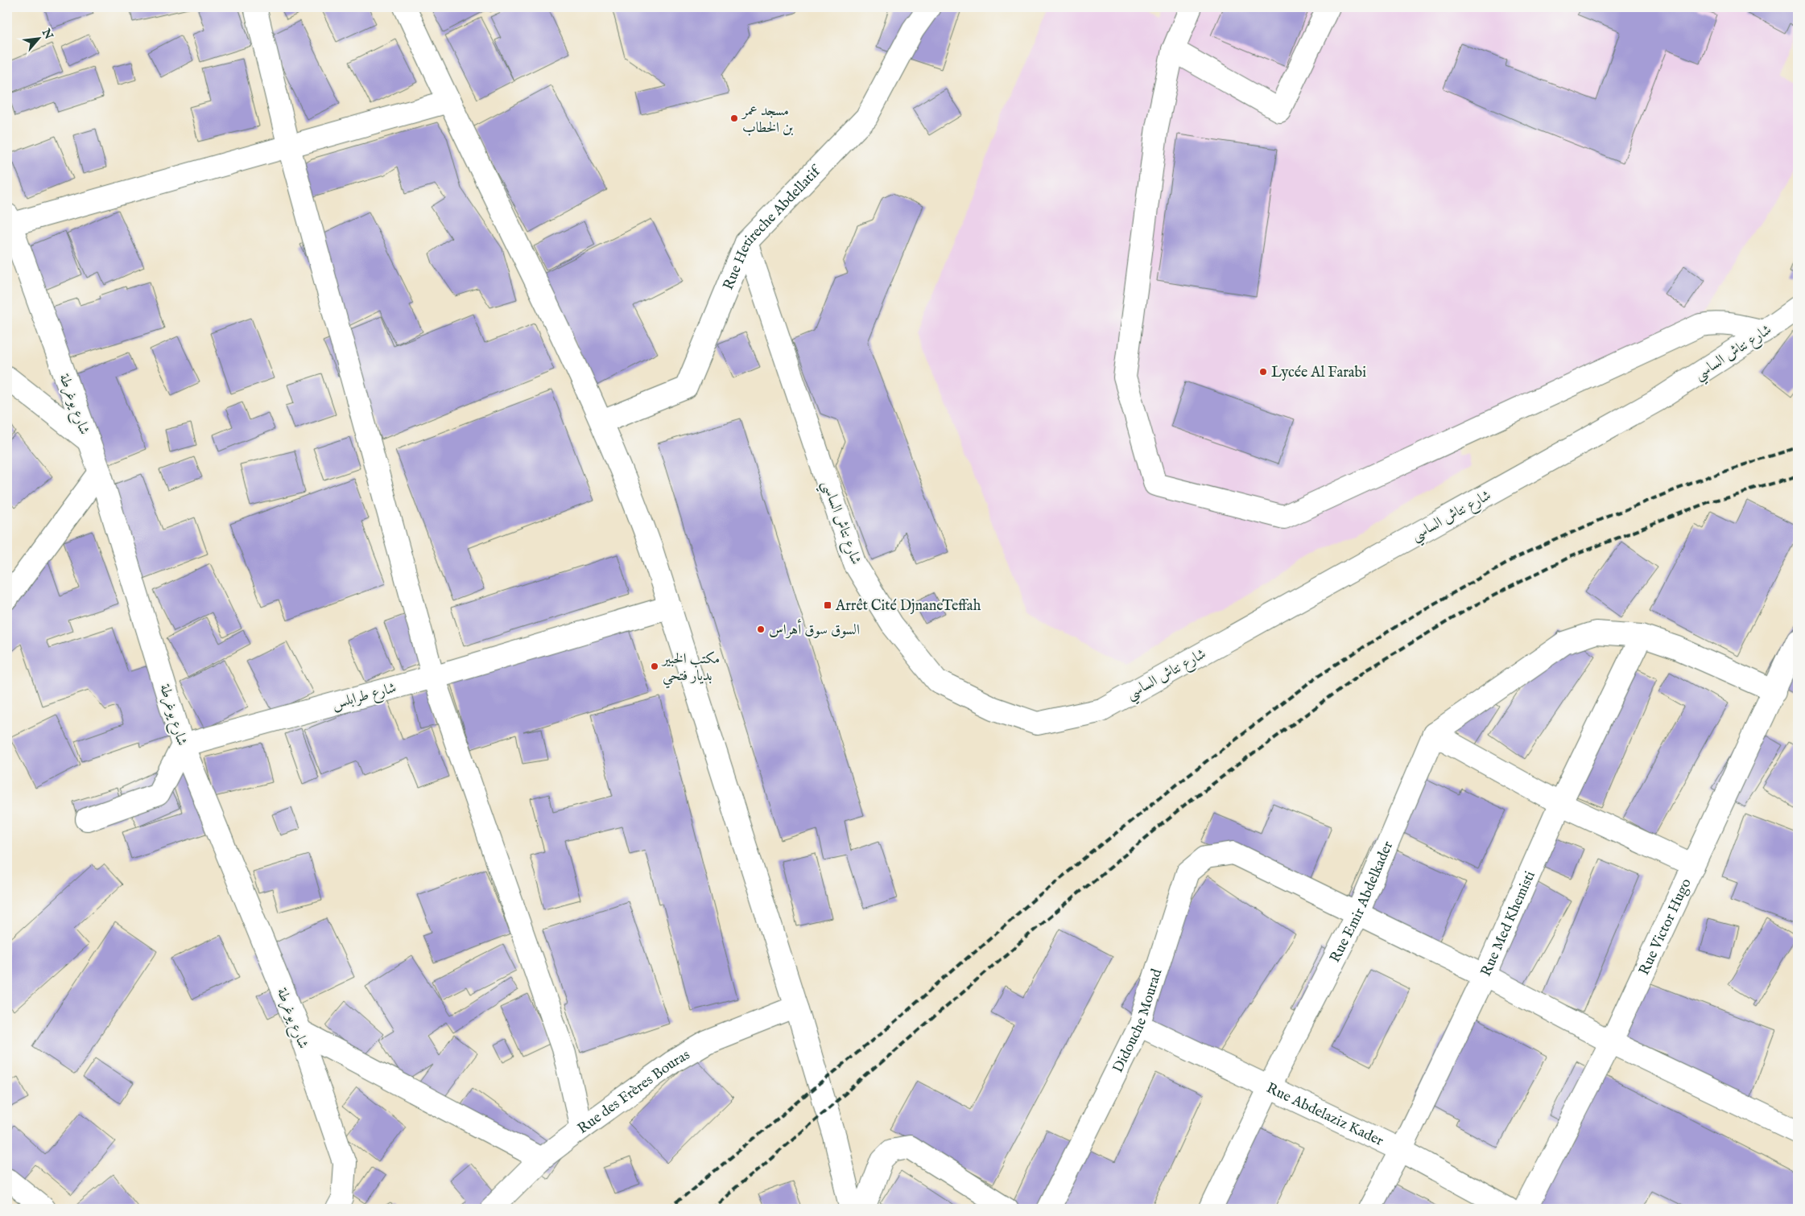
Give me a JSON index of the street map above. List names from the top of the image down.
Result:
{
  "streets": {
    "street": [
      "Rue Herireche Abdellatif",
      "شارع نتاش الساسي",
      "شارع يوغرطة",
      "شارع طرابلس",
      "Rue Emir Abdelkader",
      "Rue Med Khemisti",
      "Rue Victor Hugo",
      "Didouche Mourad",
      "Rue des Frères Bouras",
      "Rue Abdelaziz Kader"
    ]
  },
  "crossings": [
    ["Rue Herireche Abdellatif", "شارع نتاش الساسي"],
    ["شارع يوغرطة", "شارع طرابلس"],
    ["Rue Emir Abdelkader", "Didouche Mourad"],
    ["Rue Emir Abdelkader", "Rue Abdelaziz Kader"],
    ["Rue Med Khemisti", "Rue Abdelaziz Kader"],
    ["Didouche Mourad", "Rue Abdelaziz Kader"]
  ],
  "places": {
    "other": [
      "مسجد عمر بن الخطاب",
      "Lycée Al Farabi",
      "السوق سوق أهراس",
      "مكتب الخبير بديار فتحي"
    ],
    "transit": ["Arrêt Cité DjnaneTeffah"]
  },
  "north": "top right"
}
